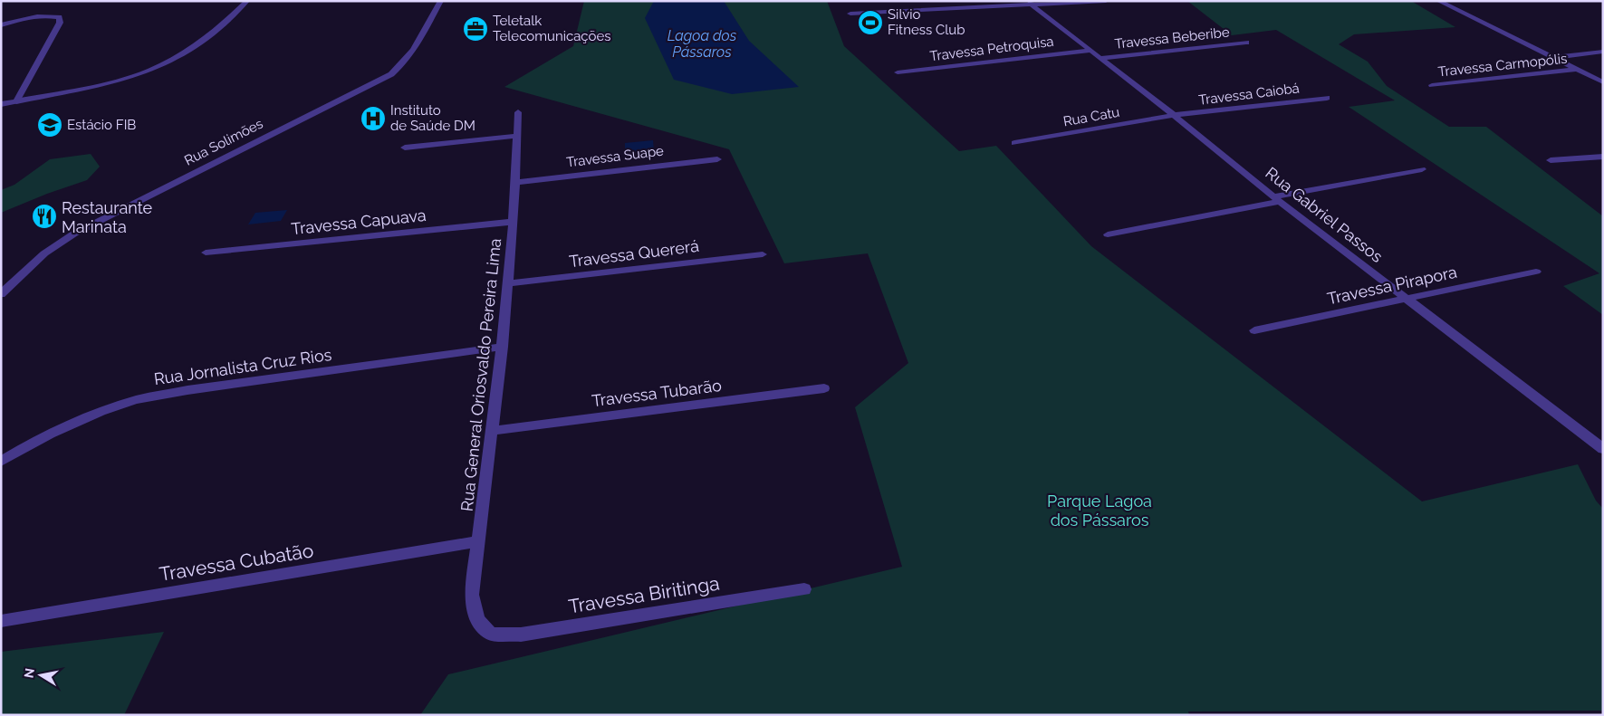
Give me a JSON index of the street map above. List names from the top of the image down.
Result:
{
  "streets": {
    "street": [
      "Travessa Beberibe",
      "Travessa Petroquisa",
      "Travessa Carmopólis",
      "Travessa Caiobá",
      "Rua Catu",
      "Rua Solimões",
      "Travessa Suape",
      "Rua Gabriel Passos",
      "Travessa Capuava",
      "Travessa Quererá",
      "Travessa Pirapora",
      "Rua Jornalista Cruz Rios",
      "Rua General Oriosvaldo Pereira Lima",
      "Travessa Tubarão",
      "Travessa Cubatão",
      "Travessa Biritinga"
    ]
  },
  "crossings": [
    ["Travessa Beberibe", "Rua Gabriel Passos"],
    ["Travessa Petroquisa", "Rua Gabriel Passos"],
    ["Travessa Caiobá", "Rua Catu"],
    ["Travessa Caiobá", "Rua Gabriel Passos"],
    ["Rua Catu", "Rua Gabriel Passos"],
    ["Travessa Suape", "Rua General Oriosvaldo Pereira Lima"],
    ["Rua Gabriel Passos", "Travessa Pirapora"],
    ["Travessa Capuava", "Rua General Oriosvaldo Pereira Lima"],
    ["Travessa Quererá", "Rua General Oriosvaldo Pereira Lima"],
    ["Rua Jornalista Cruz Rios", "Rua General Oriosvaldo Pereira Lima"],
    ["Rua General Oriosvaldo Pereira Lima", "Travessa Tubarão"],
    ["Rua General Oriosvaldo Pereira Lima", "Travessa Cubatão"],
    ["Rua General Oriosvaldo Pereira Lima", "Travessa Biritinga"]
  ],
  "water": ["Lagoa dos Pássaros"],
  "parks": ["Parque Lagoa dos Pássaros"],
  "places": {
    "sports": ["Silvio Fitness Club"],
    "office": ["Teletalk Telecomunicações"],
    "hospital": ["Instituto de Saúde DM"],
    "school or university": ["Estácio FIB"],
    "restaurant": ["Restaurante Marinata"]
  },
  "north": "left"
}
